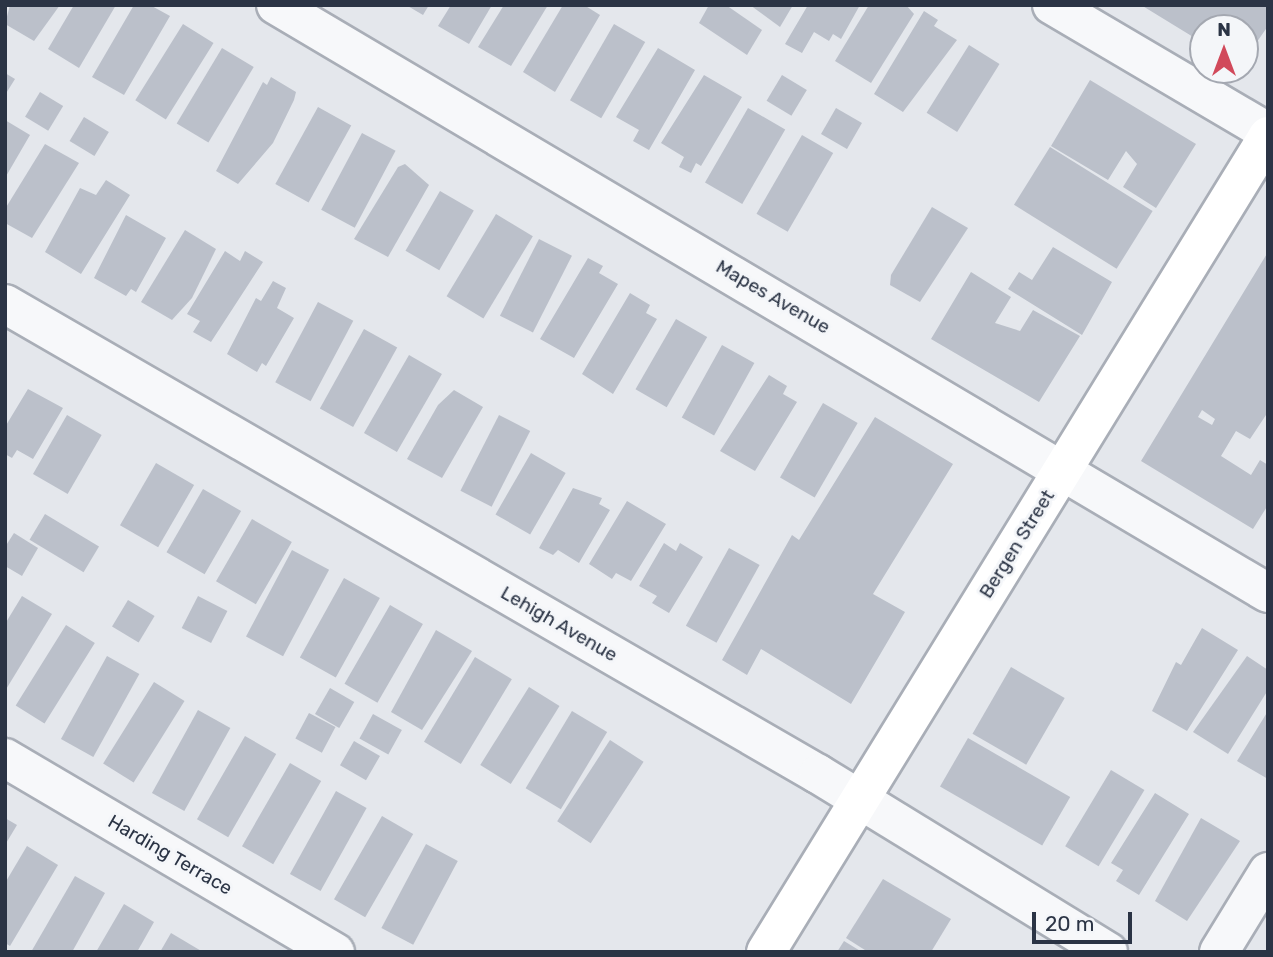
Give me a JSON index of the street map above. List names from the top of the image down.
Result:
{
  "streets": {
    "main road": ["Bergen Street"],
    "street": ["Mapes Avenue", "Lehigh Avenue", "Harding Terrace"]
  },
  "crossings": [
    ["Mapes Avenue", "Bergen Street"],
    ["Bergen Street", "Lehigh Avenue"]
  ],
  "scale_bar": "20 m",
  "north": "top"
}
